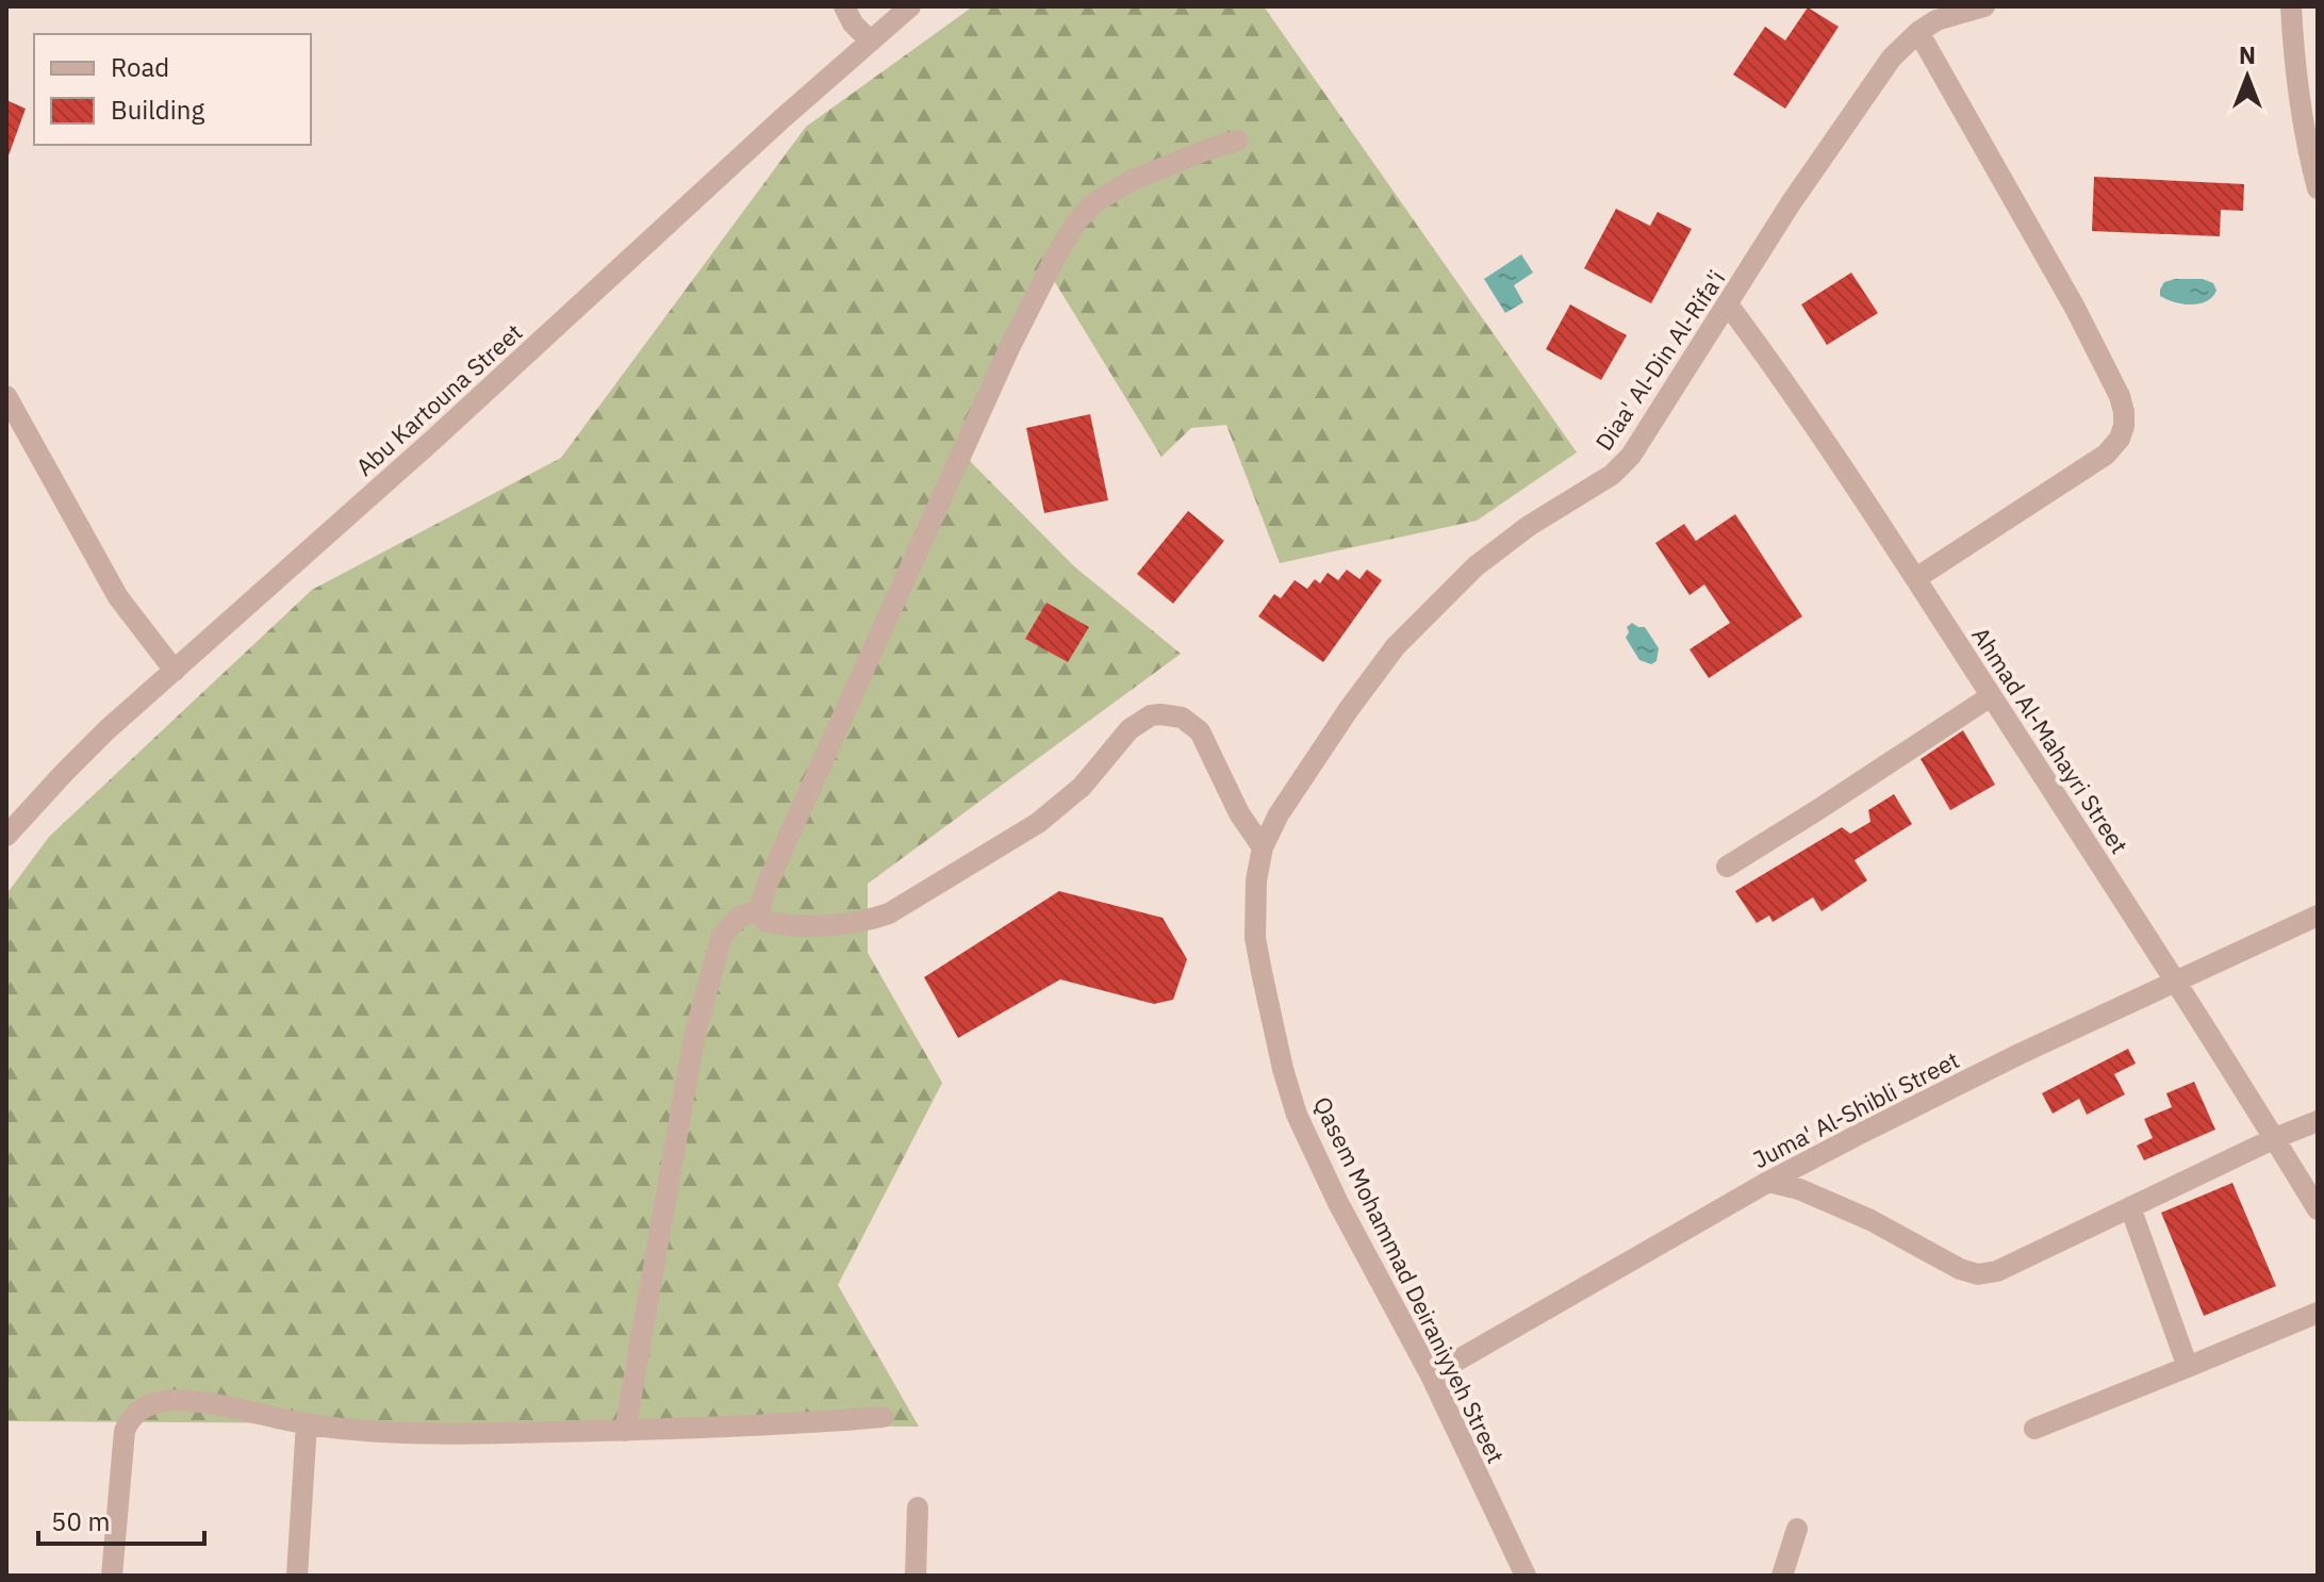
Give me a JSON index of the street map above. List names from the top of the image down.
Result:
{
  "streets": {
    "street": [
      "Diaa' Al-Din Al-Rifa'i",
      "Abu Kartouna Street",
      "Ahmad Al-Mahayri Street",
      "Juma' Al-Shibli Street",
      "Qasem Mohammad Deiraniyyeh Street"
    ]
  },
  "crossings": [
    ["Diaa' Al-Din Al-Rifa'i", "Ahmad Al-Mahayri Street"],
    ["Diaa' Al-Din Al-Rifa'i", "Qasem Mohammad Deiraniyyeh Street"],
    ["Ahmad Al-Mahayri Street", "Juma' Al-Shibli Street"],
    ["Juma' Al-Shibli Street", "Qasem Mohammad Deiraniyyeh Street"]
  ],
  "legend": ["Road", "Building"],
  "scale_bar": "50 m",
  "north": "top"
}
